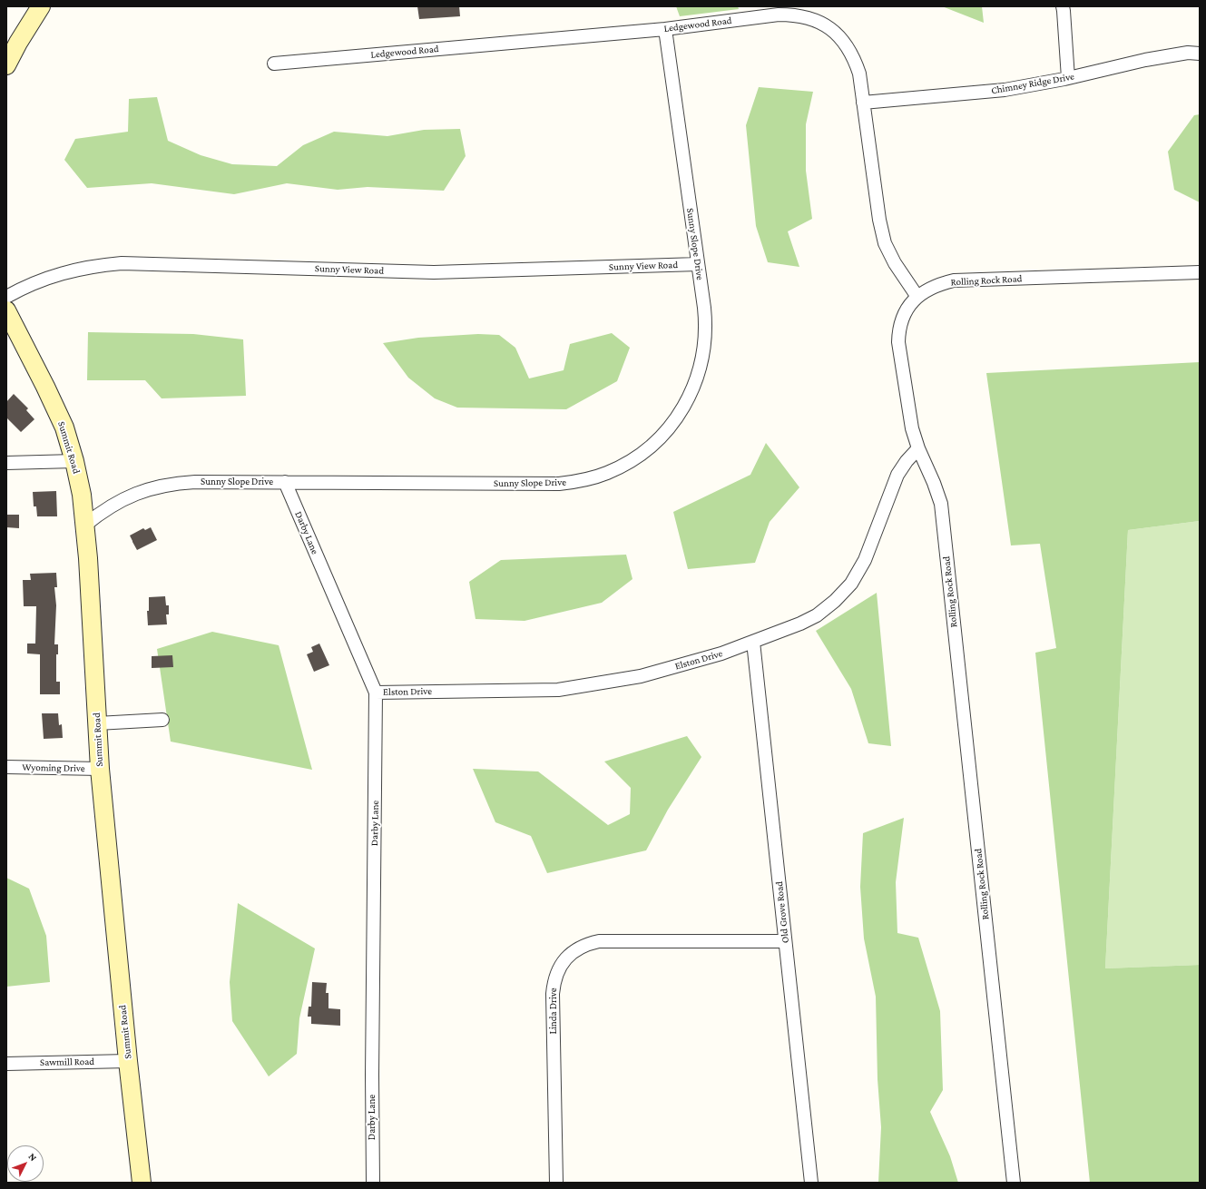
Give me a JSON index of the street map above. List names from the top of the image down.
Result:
{
  "streets": {
    "main road": ["Summit Road"],
    "street": [
      "Ledgewood Road",
      "Chimney Ridge Drive",
      "Sunny Slope Drive",
      "Sunny View Road",
      "Rolling Rock Road",
      "Darby Lane",
      "Elston Drive",
      "Wyoming Drive",
      "Old Grove Road",
      "Linda Drive",
      "Sawmill Road"
    ]
  },
  "crossings": [
    ["Ledgewood Road", "Chimney Ridge Drive"],
    ["Ledgewood Road", "Sunny Slope Drive"],
    ["Ledgewood Road", "Rolling Rock Road"],
    ["Sunny Slope Drive", "Sunny View Road"],
    ["Sunny Slope Drive", "Summit Road"],
    ["Sunny Slope Drive", "Darby Lane"],
    ["Rolling Rock Road", "Elston Drive"],
    ["Summit Road", "Wyoming Drive"],
    ["Summit Road", "Sawmill Road"],
    ["Darby Lane", "Elston Drive"],
    ["Elston Drive", "Old Grove Road"],
    ["Old Grove Road", "Linda Drive"]
  ],
  "north": "top right"
}
